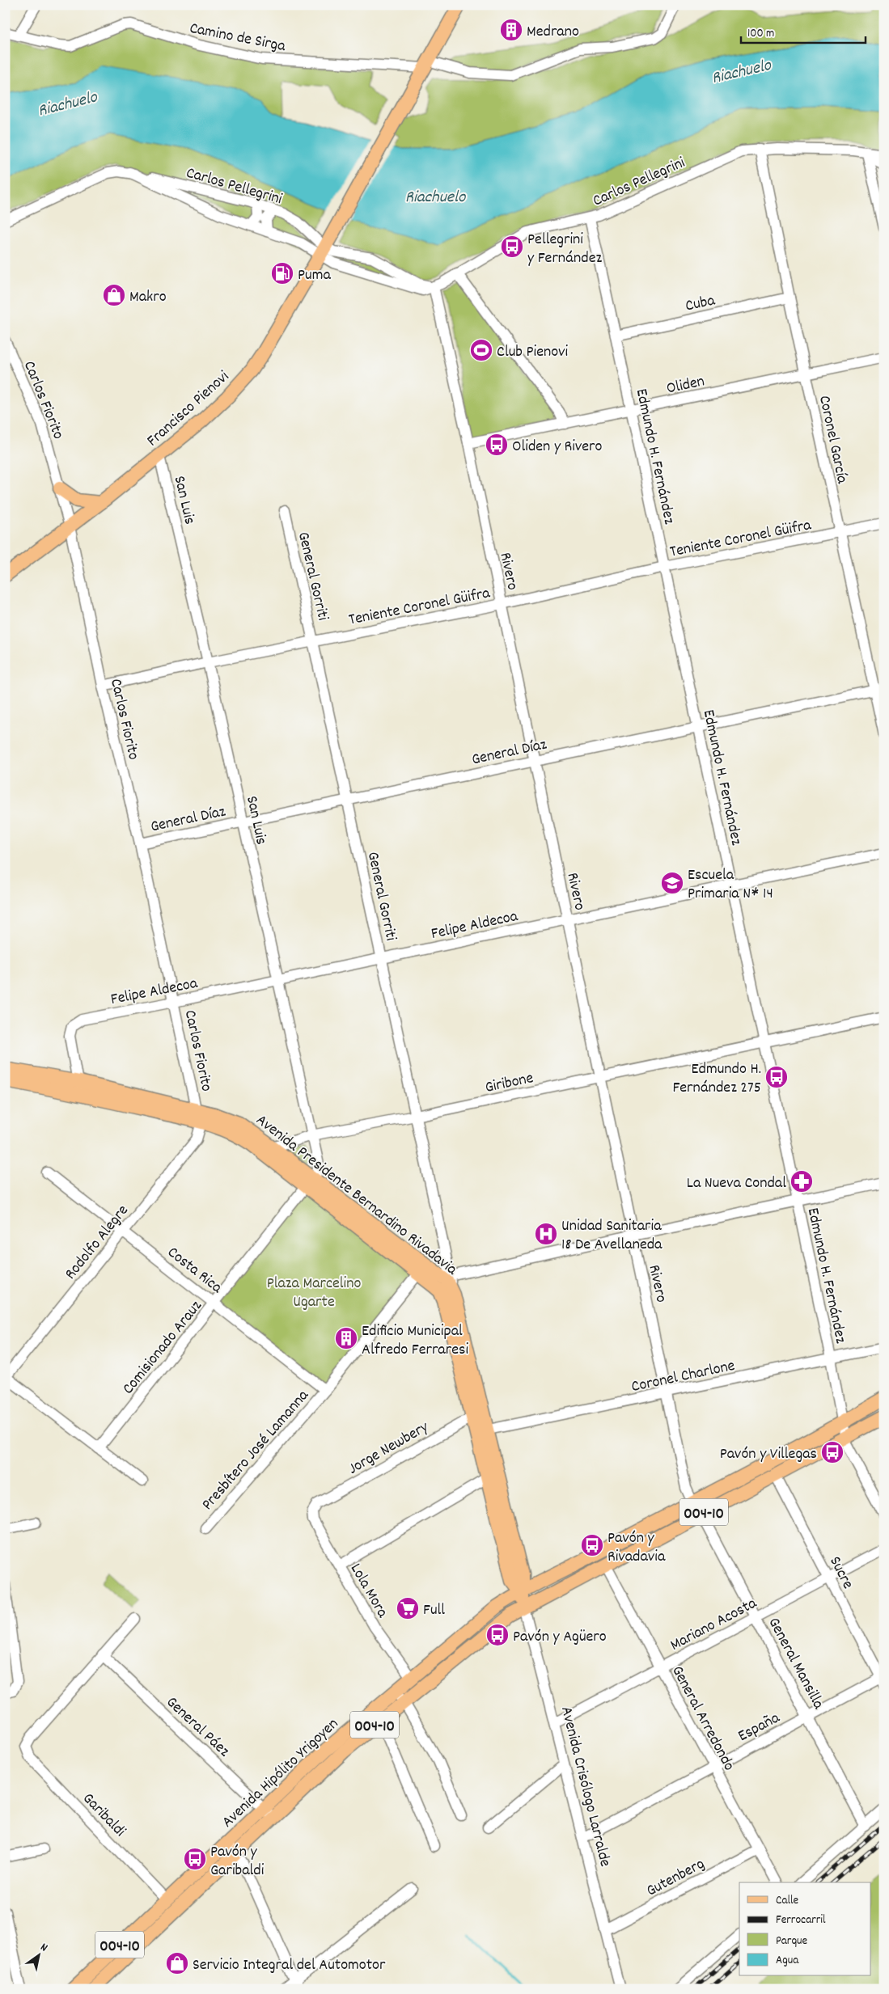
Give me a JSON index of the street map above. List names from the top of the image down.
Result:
{
  "streets": {
    "main road": [
      "Francisco Pienovi",
      "Avenida Presidente Bernardino Rivadavia",
      "004-10",
      "Avenida Hipólito Yrigoyen",
      "Avenida Crisólogo Larralde"
    ],
    "street": [
      "Camino de Sirga",
      "Carlos Pellegrini",
      "Cuba",
      "Oliden",
      "Carlos Fiorito",
      "Coronel García",
      "Edmundo H. Fernández",
      "San Luis",
      "Teniente Coronel Güifra",
      "Rivero",
      "General Gorriti",
      "General Díaz",
      "Felipe Aldecoa",
      "Giribone",
      "Rodolfo Alegre",
      "Costa Rica",
      "Comisionado Arauz",
      "Coronel Charlone",
      "Jorge Newbery",
      "Presbítero José Lamanna",
      "Sucre",
      "Lola Mora",
      "Mariano Acosta",
      "General Mansilla",
      "General Arredondo",
      "General Páez",
      "España",
      "Garibaldi",
      "Gutenberg"
    ]
  },
  "crossings": [
    ["Camino de Sirga", "Francisco Pienovi"],
    ["Carlos Pellegrini", "Francisco Pienovi"],
    ["Carlos Pellegrini", "Coronel García"],
    ["Carlos Pellegrini", "Edmundo H. Fernández"],
    ["Carlos Pellegrini", "Rivero"],
    ["Cuba", "Coronel García"],
    ["Cuba", "Edmundo H. Fernández"],
    ["Oliden", "Coronel García"],
    ["Oliden", "Edmundo H. Fernández"],
    ["Oliden", "Rivero"],
    ["Carlos Fiorito", "Francisco Pienovi"],
    ["Carlos Fiorito", "Teniente Coronel Güifra"],
    ["Carlos Fiorito", "General Díaz"],
    ["Carlos Fiorito", "Felipe Aldecoa"],
    ["Carlos Fiorito", "Avenida Presidente Bernardino Rivadavia"],
    ["Carlos Fiorito", "Rodolfo Alegre"],
    ["Francisco Pienovi", "San Luis"],
    ["Coronel García", "Teniente Coronel Güifra"],
    ["Coronel García", "General Díaz"],
    ["Edmundo H. Fernández", "Teniente Coronel Güifra"],
    ["Edmundo H. Fernández", "General Díaz"],
    ["Edmundo H. Fernández", "Felipe Aldecoa"],
    ["Edmundo H. Fernández", "Giribone"],
    ["Edmundo H. Fernández", "Coronel Charlone"],
    ["Edmundo H. Fernández", "Avenida Hipólito Yrigoyen"],
    ["San Luis", "Teniente Coronel Güifra"],
    ["San Luis", "General Díaz"],
    ["San Luis", "Felipe Aldecoa"],
    ["San Luis", "Giribone"],
    ["San Luis", "Avenida Presidente Bernardino Rivadavia"],
    ["San Luis", "Comisionado Arauz"],
    ["Teniente Coronel Güifra", "Rivero"],
    ["Teniente Coronel Güifra", "General Gorriti"],
    ["Rivero", "General Díaz"],
    ["Rivero", "Felipe Aldecoa"],
    ["Rivero", "Giribone"],
    ["Rivero", "Coronel Charlone"],
    ["Rivero", "Avenida Hipólito Yrigoyen"],
    ["General Gorriti", "General Díaz"],
    ["General Gorriti", "Felipe Aldecoa"],
    ["General Gorriti", "Giribone"],
    ["General Gorriti", "Avenida Presidente Bernardino Rivadavia"],
    ["Felipe Aldecoa", "Avenida Presidente Bernardino Rivadavia"],
    ["Giribone", "Avenida Presidente Bernardino Rivadavia"],
    ["Avenida Presidente Bernardino Rivadavia", "Rodolfo Alegre"],
    ["Avenida Presidente Bernardino Rivadavia", "Comisionado Arauz"],
    ["Avenida Presidente Bernardino Rivadavia", "Coronel Charlone"],
    ["Avenida Presidente Bernardino Rivadavia", "Jorge Newbery"],
    ["Avenida Presidente Bernardino Rivadavia", "Presbítero José Lamanna"],
    ["Avenida Presidente Bernardino Rivadavia", "Avenida Hipólito Yrigoyen"],
    ["Avenida Presidente Bernardino Rivadavia", "Avenida Crisólogo Larralde"],
    ["Rodolfo Alegre", "Costa Rica"],
    ["Costa Rica", "Comisionado Arauz"],
    ["Costa Rica", "Presbítero José Lamanna"],
    ["Jorge Newbery", "Lola Mora"],
    ["Sucre", "Mariano Acosta"],
    ["Sucre", "España"],
    ["Sucre", "Avenida Hipólito Yrigoyen"],
    ["Lola Mora", "Avenida Hipólito Yrigoyen"],
    ["Mariano Acosta", "General Mansilla"],
    ["Mariano Acosta", "General Arredondo"],
    ["Mariano Acosta", "Avenida Crisólogo Larralde"],
    ["General Mansilla", "España"],
    ["General Mansilla", "Avenida Hipólito Yrigoyen"],
    ["General Arredondo", "España"],
    ["General Arredondo", "Avenida Hipólito Yrigoyen"],
    ["General Arredondo", "Gutenberg"],
    ["General Páez", "Avenida Hipólito Yrigoyen"],
    ["General Páez", "Garibaldi"],
    ["España", "Avenida Crisólogo Larralde"],
    ["Avenida Hipólito Yrigoyen", "Avenida Crisólogo Larralde"],
    ["Avenida Hipólito Yrigoyen", "Garibaldi"],
    ["Avenida Crisólogo Larralde", "Gutenberg"]
  ],
  "water": ["Riachuelo"],
  "parks": ["Plaza Marcelino Ugarte"],
  "places": {
    "building": ["Medrano", "Edificio Municipal Alfredo Ferraresi"],
    "bus stop": [
      "Pellegrini y Fernández",
      "Oliden y Rivero",
      "Edmundo H. Fernández 275",
      "Pavón y Villegas",
      "Pavón y Rivadavia",
      "Pavón y Agüero",
      "Pavón y Garibaldi"
    ],
    "fuel station": ["Puma"],
    "shop": ["Makro", "Servicio Integral del Automotor"],
    "sports": ["Club Pienovi"],
    "school or university": ["Escuela Primaria N* 14"],
    "pharmacy": ["La Nueva Condal"],
    "hospital": ["Unidad Sanitaria 18 De Avellaneda"],
    "supermarket": ["Full"]
  },
  "legend": [
    "Calle",
    "Ferrocarril",
    "Parque",
    "Agua"
  ],
  "scale_bar": "100 m",
  "north": "top right"
}
